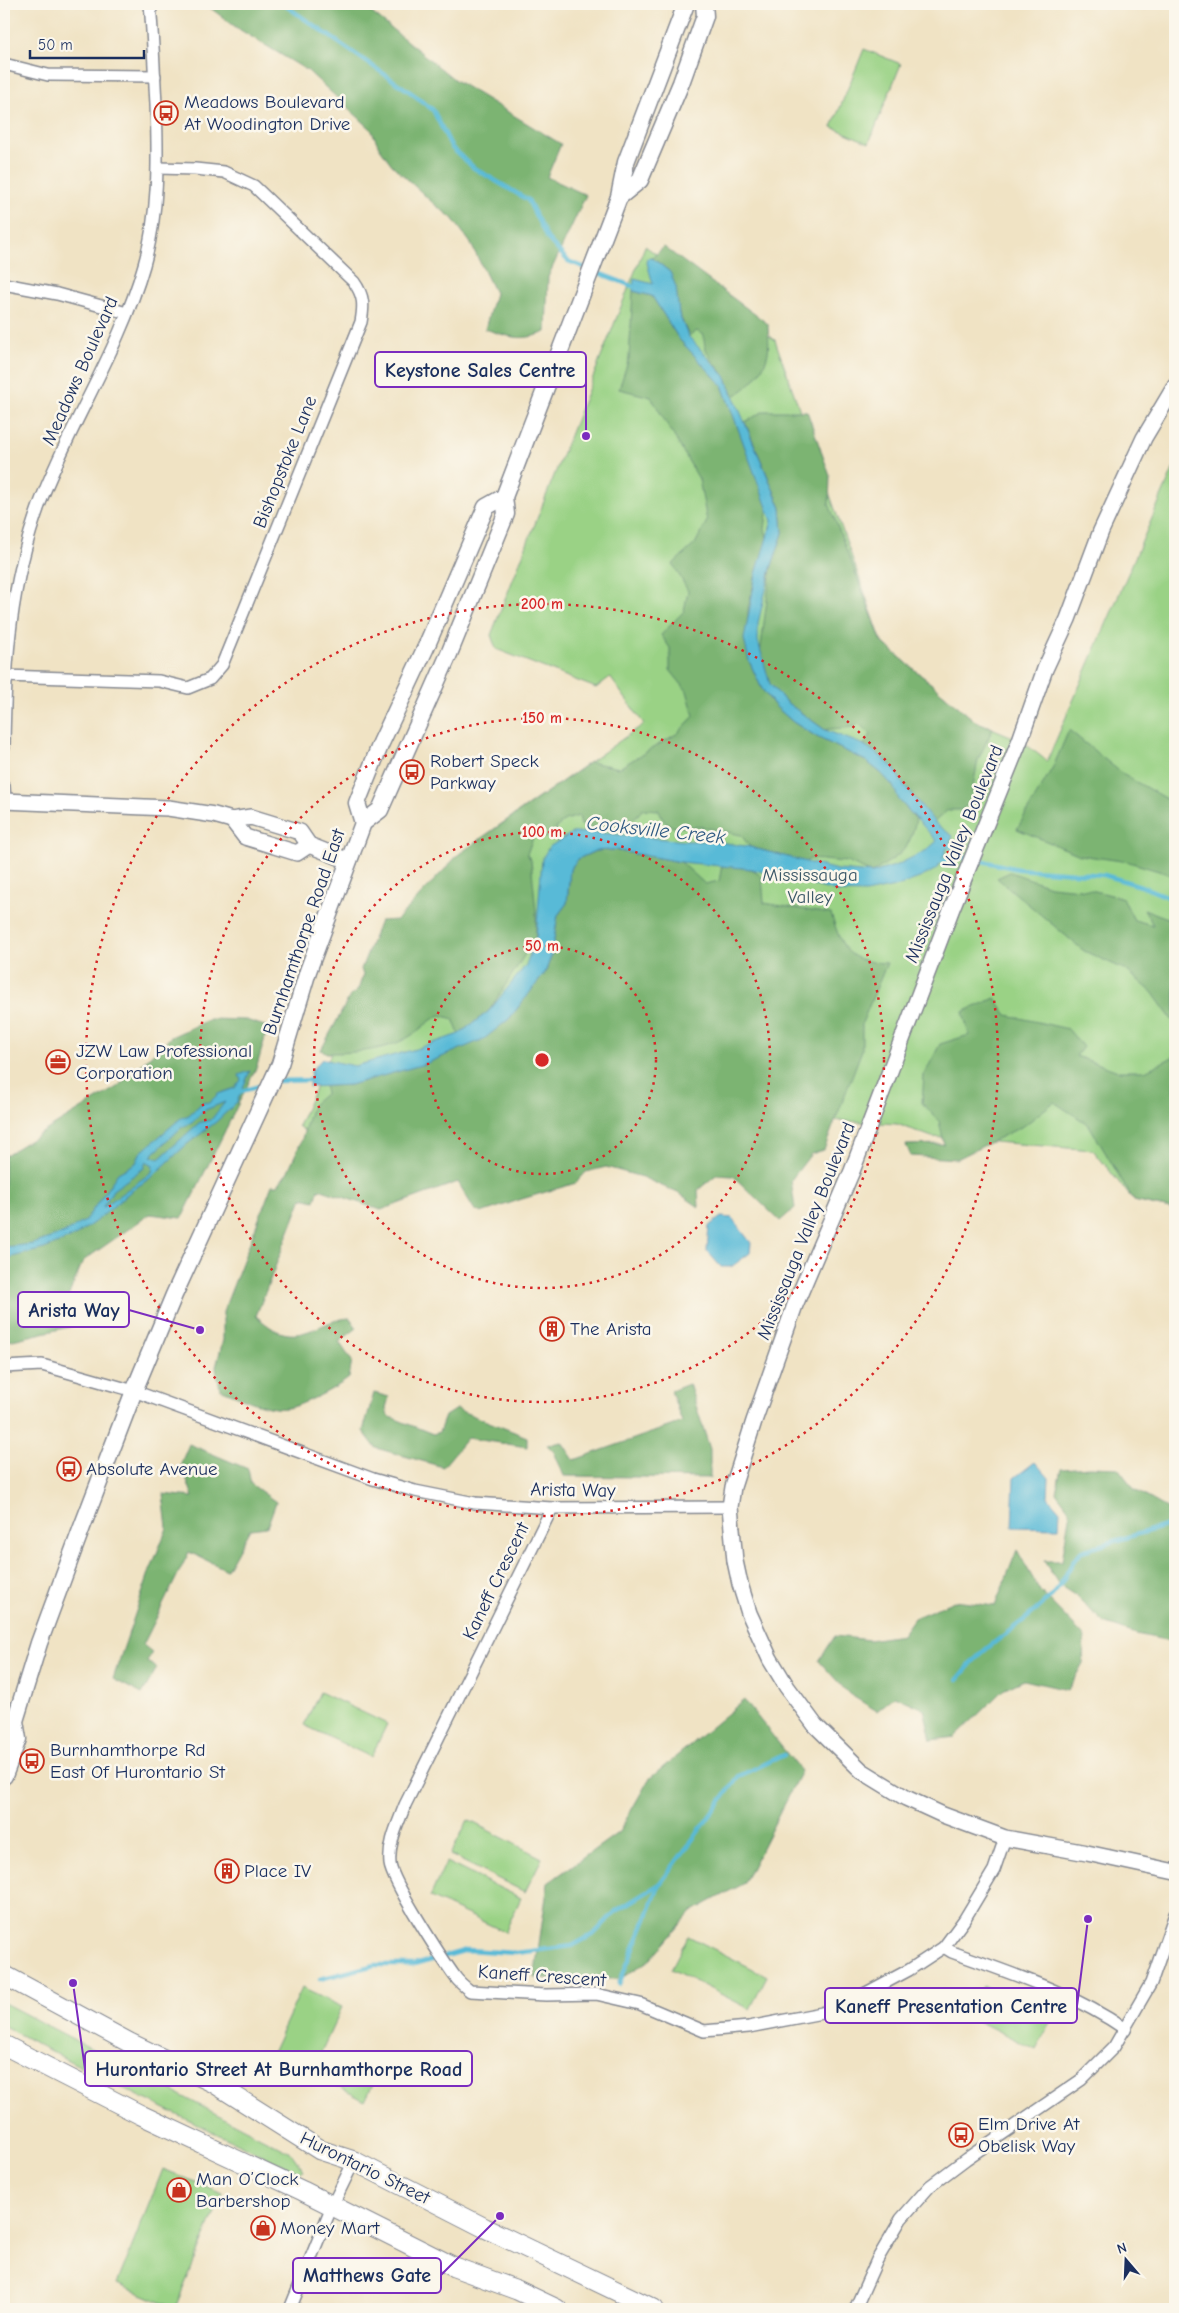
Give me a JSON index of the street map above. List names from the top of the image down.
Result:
{
  "streets": {
    "main road": ["Burnhamthorpe Road East", "Hurontario Street"],
    "street": [
      "Meadows Boulevard",
      "Bishopstoke Lane",
      "Mississauga Valley Boulevard",
      "Arista Way",
      "Kaneff Crescent"
    ]
  },
  "crossings": [
    ["Meadows Boulevard", "Bishopstoke Lane"],
    ["Mississauga Valley Boulevard", "Arista Way"],
    ["Mississauga Valley Boulevard", "Kaneff Crescent"],
    ["Burnhamthorpe Road East", "Arista Way"],
    ["Arista Way", "Kaneff Crescent"]
  ],
  "water": ["Cooksville Creek"],
  "parks": ["Mississauga Valley"],
  "places": {
    "bus stop": [
      "Meadows Boulevard At Woodington Drive",
      "Robert Speck Parkway",
      "Absolute Avenue",
      "Burnhamthorpe Rd East Of Hurontario St",
      "Elm Drive At Obelisk Way"
    ],
    "other": [
      "Keystone Sales Centre",
      "Arista Way",
      "Kaneff Presentation Centre",
      "Hurontario Street At Burnhamthorpe Road",
      "Matthews Gate"
    ],
    "office": ["JZW Law Professional Corporation"],
    "building": ["The Arista", "Place IV"],
    "shop": ["Man O’Clock Barbershop", "Money Mart"]
  },
  "scale_bar": "50 m",
  "north": "top",
  "rings": [
    "200 m",
    "150 m",
    "100 m",
    "50 m"
  ]
}
